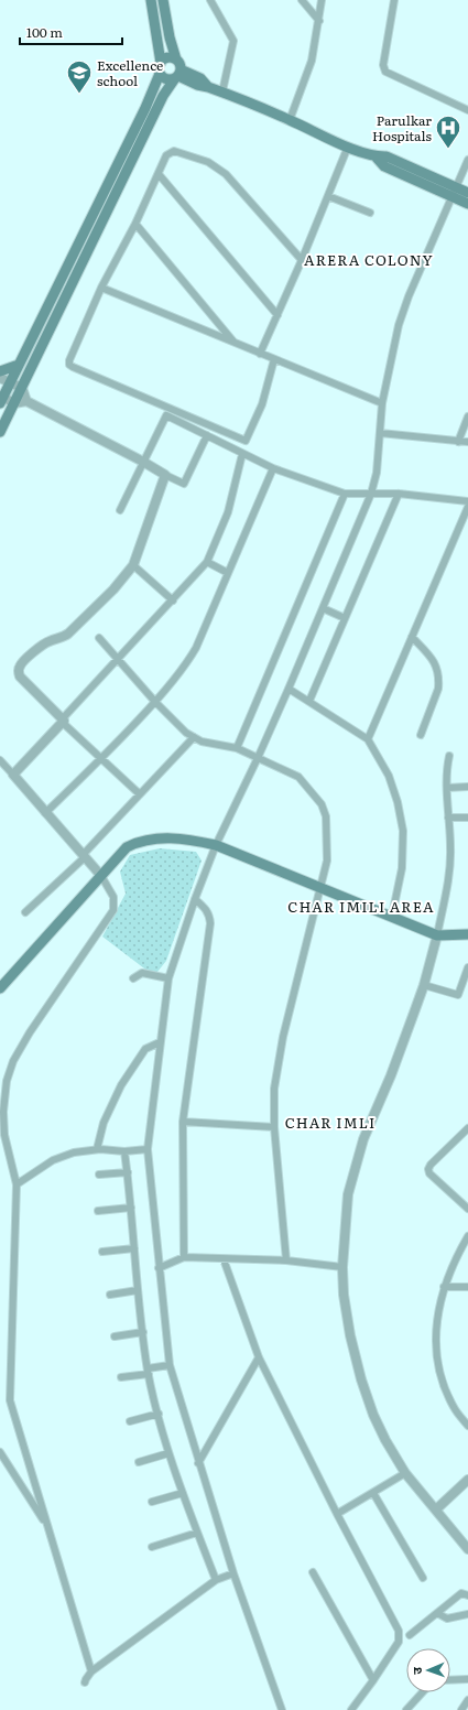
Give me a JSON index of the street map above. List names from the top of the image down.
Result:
{
  "districts": ["ARERA COLONY", "CHAR IMILI AREA", "CHAR IMLI"],
  "places": {
    "school or university": ["Excellence school"],
    "hospital": ["Parulkar Hospitals"]
  },
  "scale_bar": "100 m",
  "north": "left"
}
